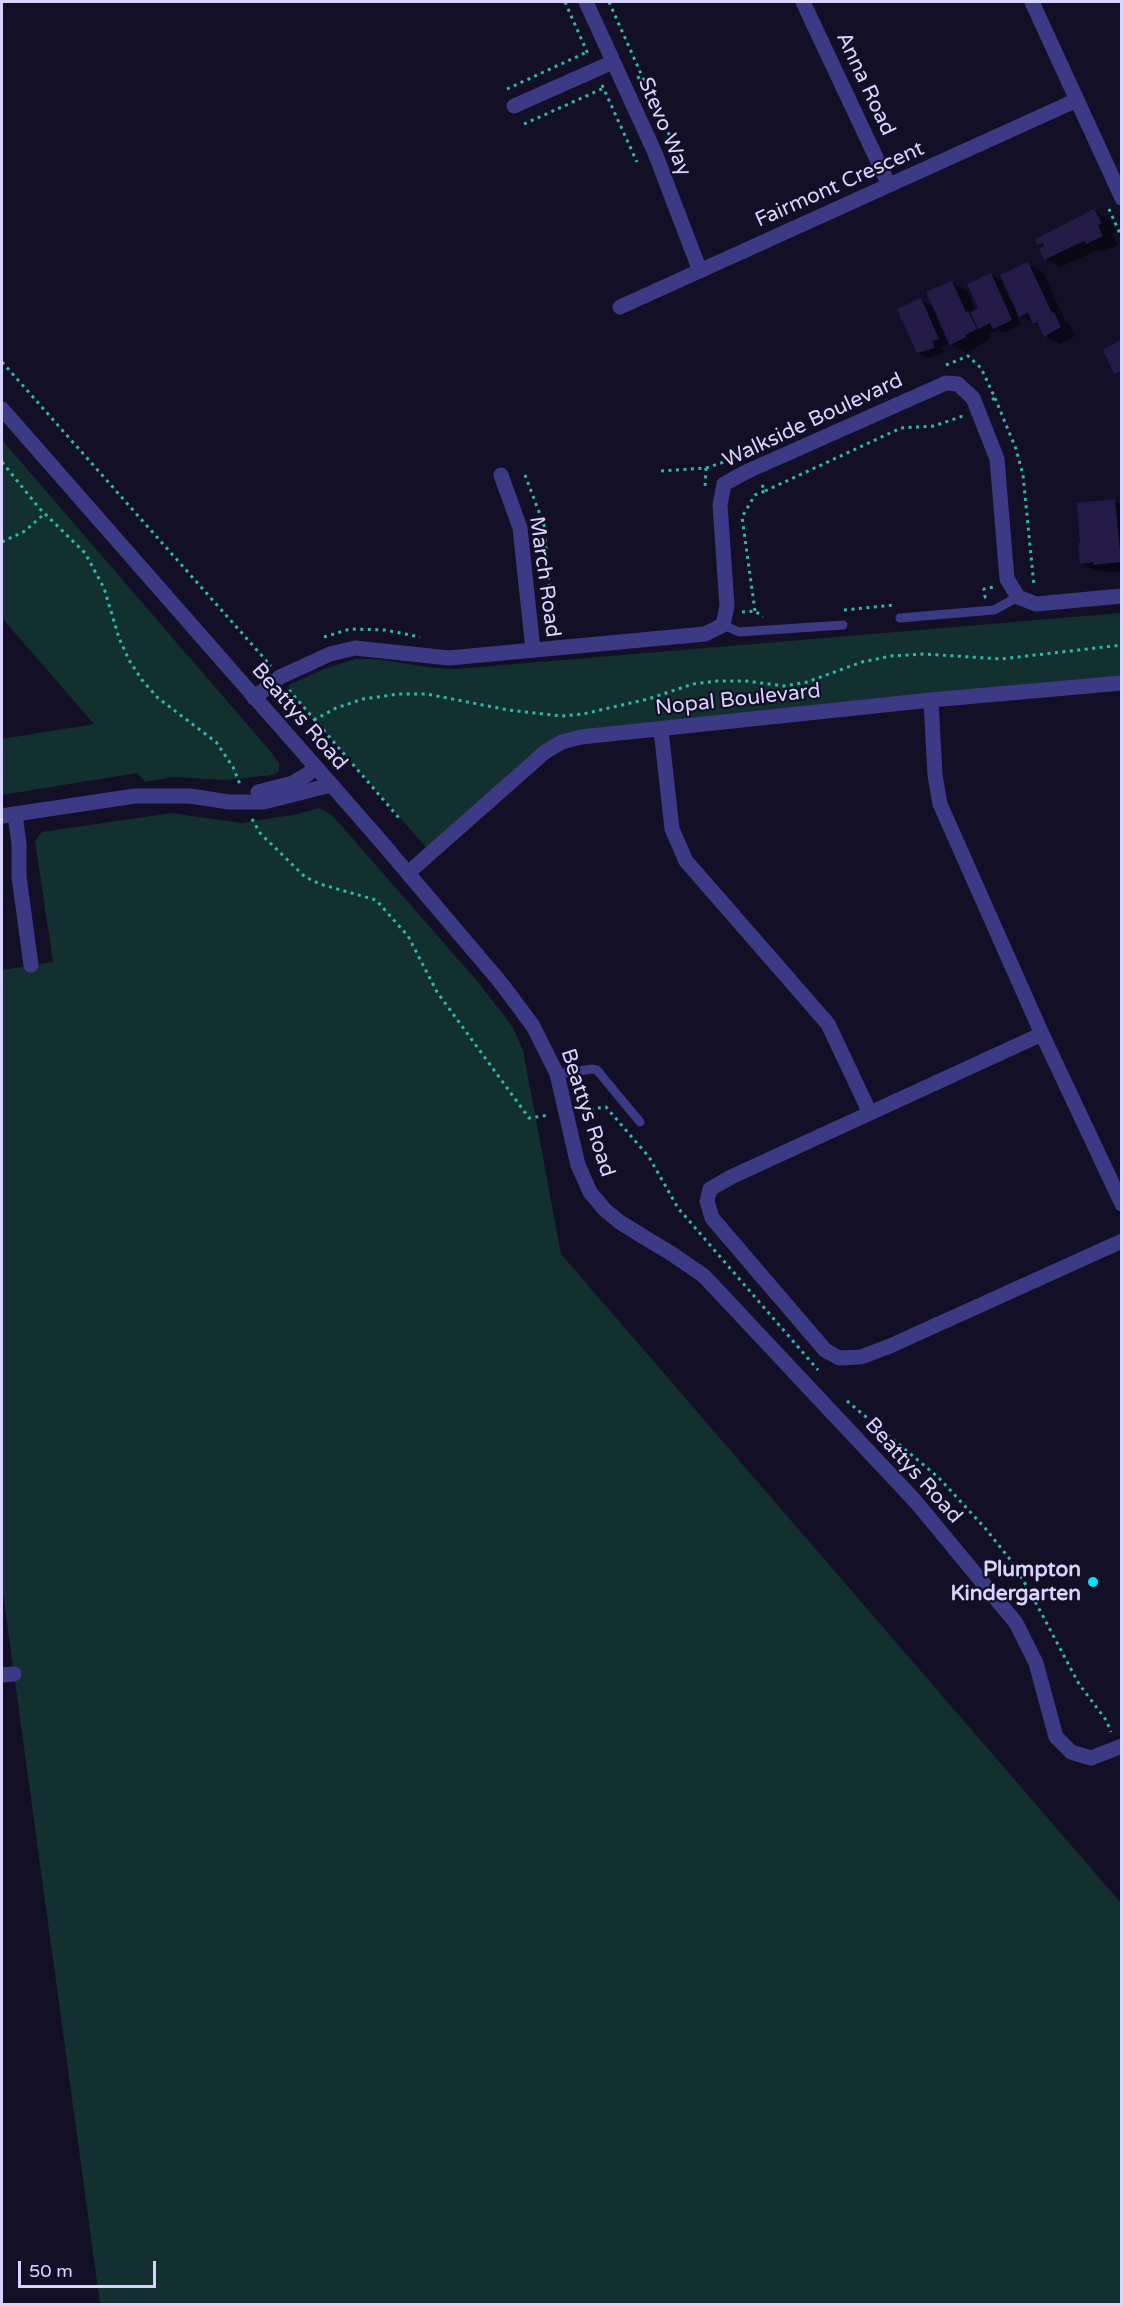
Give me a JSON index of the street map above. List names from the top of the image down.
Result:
{
  "streets": {
    "street": [
      "Anna Road",
      "Stevo Way",
      "Fairmont Crescent",
      "Walkside Boulevard",
      "March Road",
      "Nopal Boulevard",
      "Beattys Road"
    ]
  },
  "crossings": [
    ["Anna Road", "Fairmont Crescent"],
    ["Stevo Way", "Fairmont Crescent"],
    ["Nopal Boulevard", "Beattys Road"]
  ],
  "places": ["Plumpton Kindergarten"],
  "scale_bar": "50 m"
}
